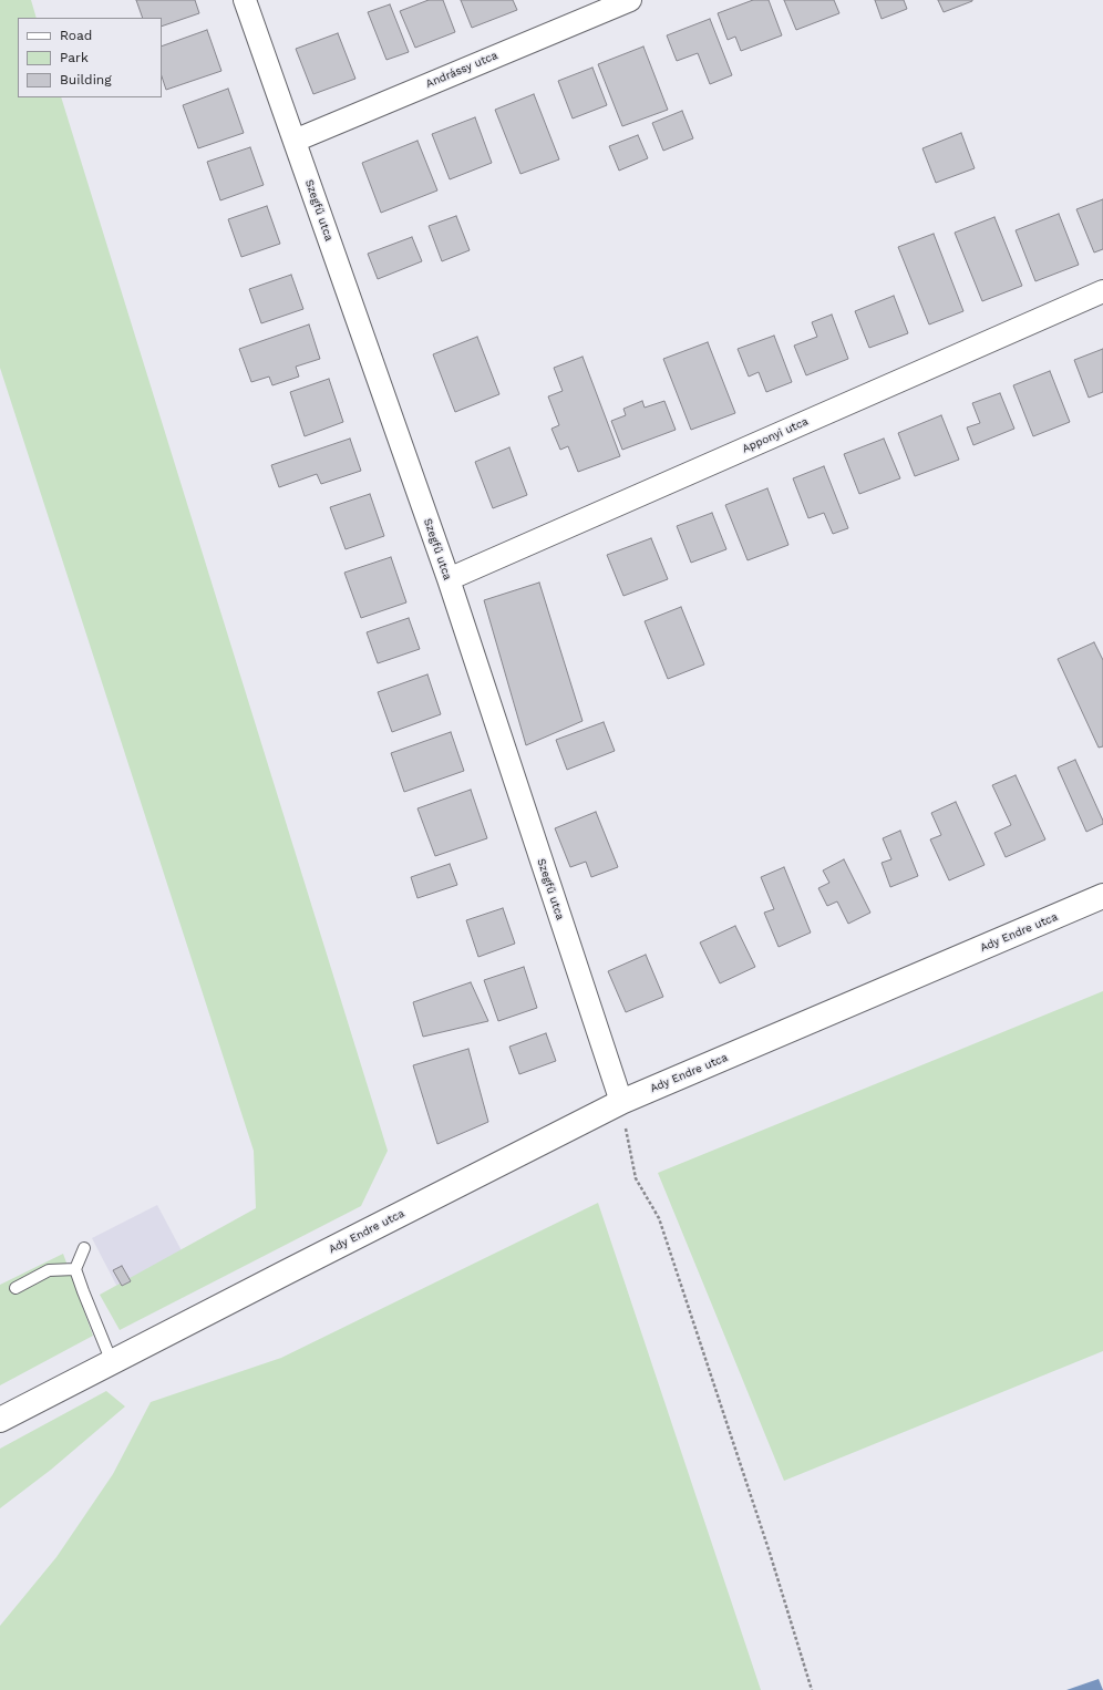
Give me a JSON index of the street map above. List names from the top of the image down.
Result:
{
  "streets": {
    "main road": ["Ady Endre utca"],
    "street": ["Andrássy utca", "Szegfű utca", "Apponyi utca"]
  },
  "crossings": [
    ["Andrássy utca", "Szegfű utca"],
    ["Szegfű utca", "Apponyi utca"],
    ["Szegfű utca", "Ady Endre utca"]
  ],
  "legend": ["Road", "Park", "Building"]
}
